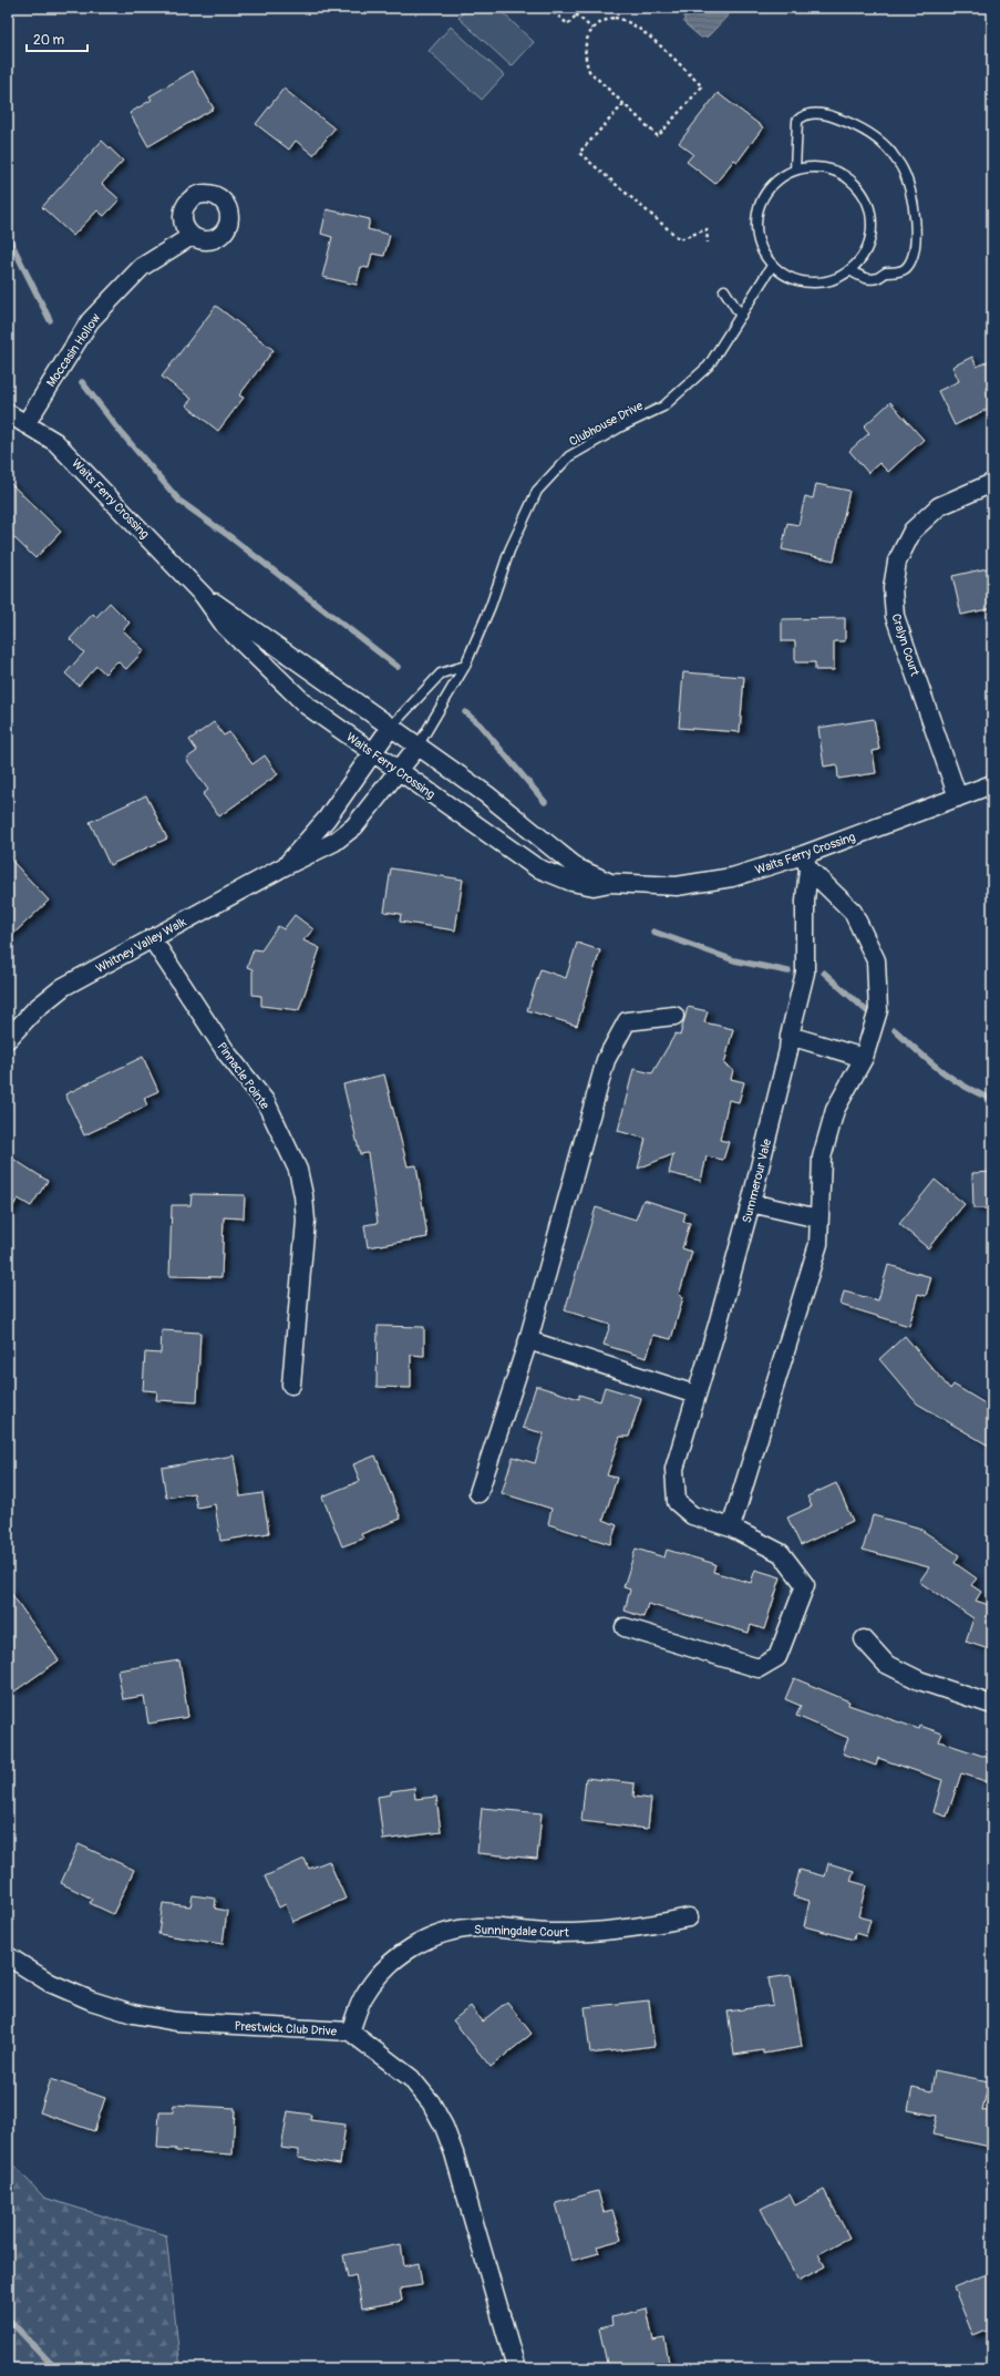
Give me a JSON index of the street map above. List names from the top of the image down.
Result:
{
  "streets": {
    "street": [
      "Moccasin Hollow",
      "Waits Ferry Crossing",
      "Cralyn Court",
      "Whitney Valley Walk",
      "Pinnacle Pointe",
      "Summerour Vale",
      "Sunningdale Court",
      "Prestwick Club Drive"
    ],
    "lane": ["Clubhouse Drive"]
  },
  "crossings": [
    ["Moccasin Hollow", "Waits Ferry Crossing"],
    ["Clubhouse Drive", "Waits Ferry Crossing"],
    ["Clubhouse Drive", "Whitney Valley Walk"],
    ["Waits Ferry Crossing", "Cralyn Court"],
    ["Waits Ferry Crossing", "Whitney Valley Walk"],
    ["Waits Ferry Crossing", "Summerour Vale"],
    ["Whitney Valley Walk", "Pinnacle Pointe"],
    ["Sunningdale Court", "Prestwick Club Drive"]
  ],
  "scale_bar": "20 m"
}
